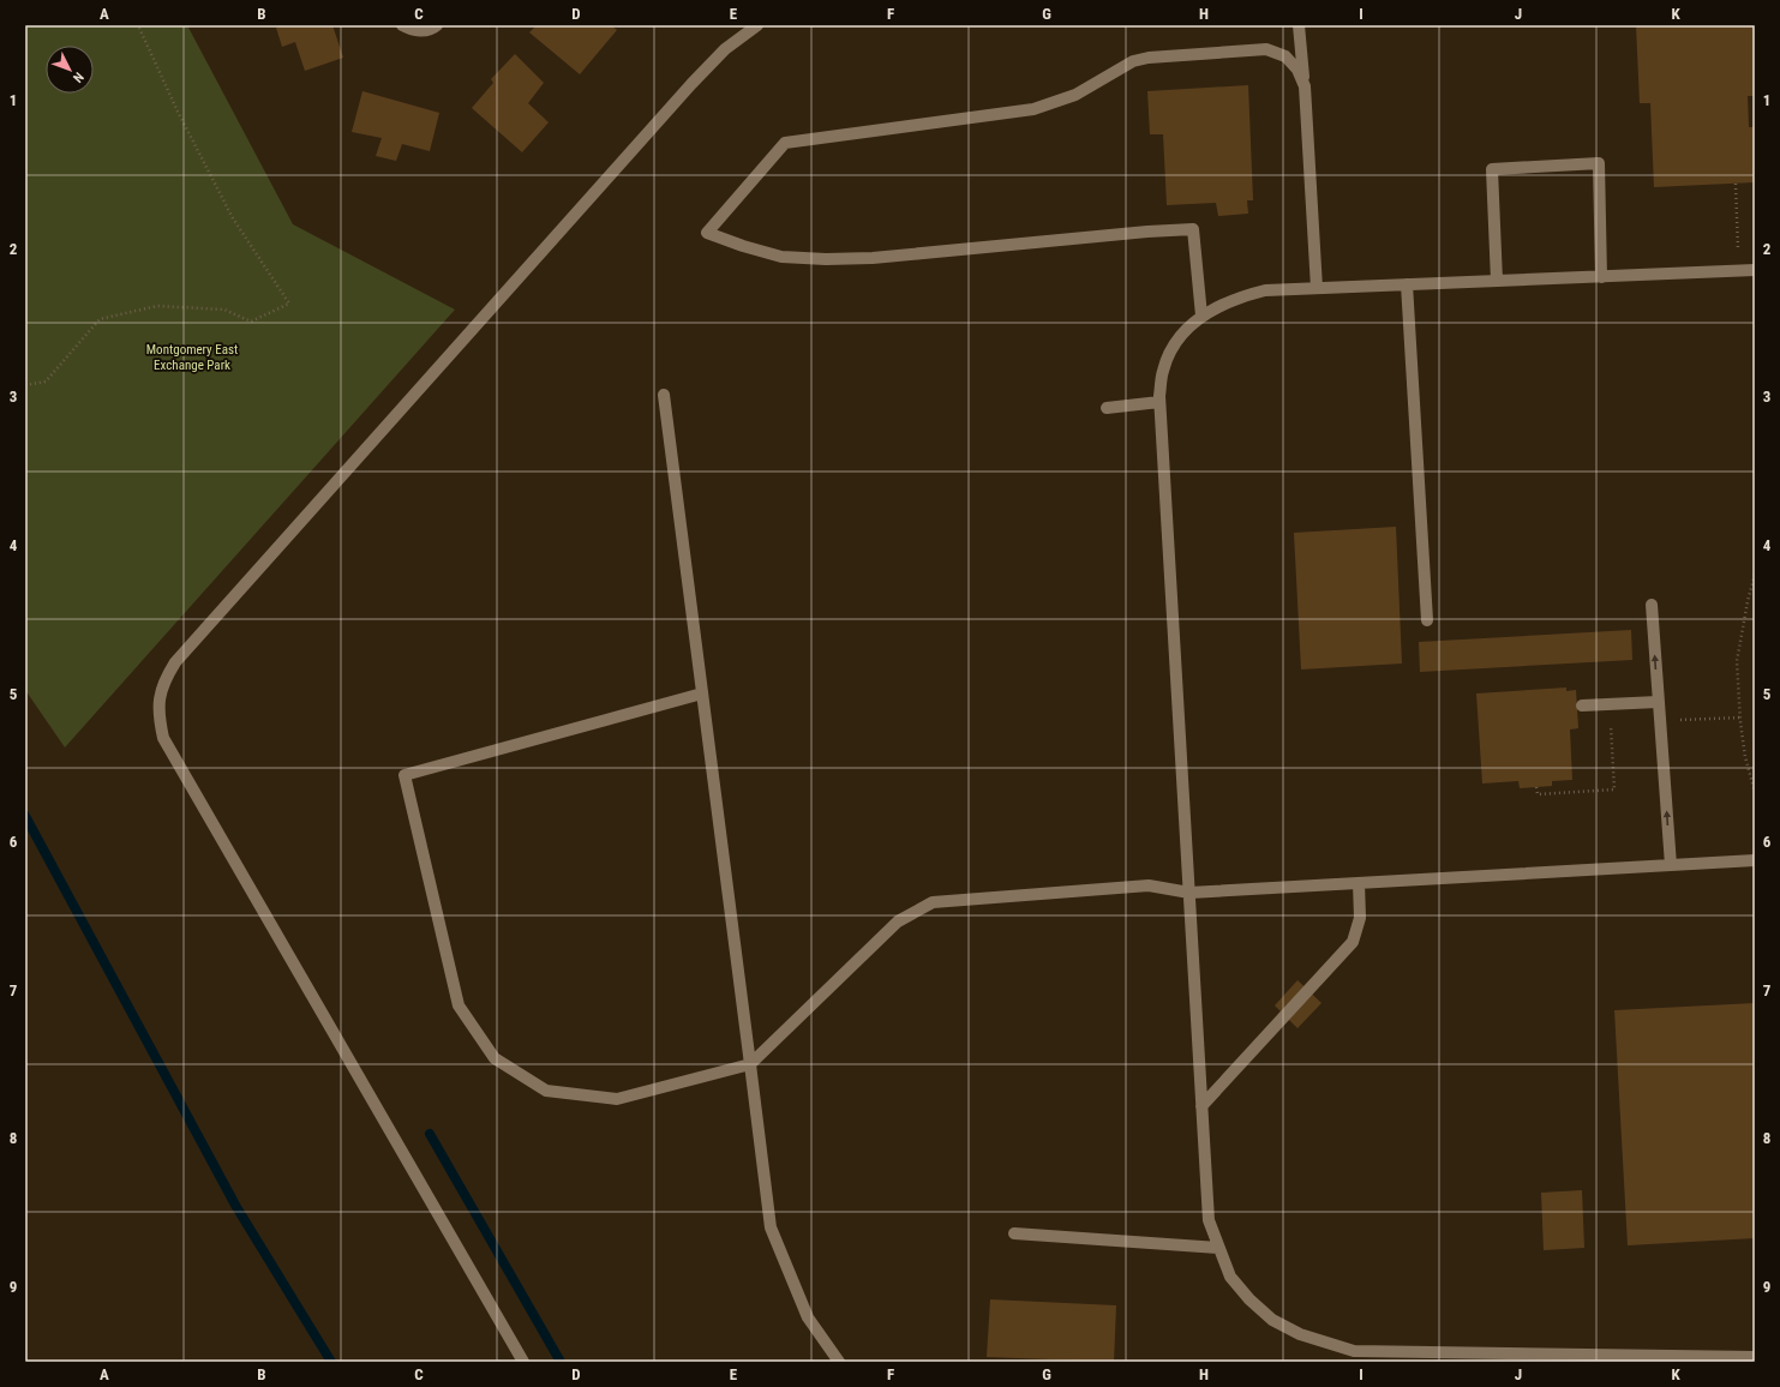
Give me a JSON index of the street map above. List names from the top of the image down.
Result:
{
  "parks": ["Montgomery East Exchange Park"],
  "north": "bottom right",
  "grid": {
    "columns": [
      "A",
      "B",
      "C",
      "D",
      "E",
      "F",
      "G",
      "H",
      "I",
      "J",
      "K"
    ],
    "rows": [
      "1",
      "2",
      "3",
      "4",
      "5",
      "6",
      "7",
      "8",
      "9"
    ]
  }
}
